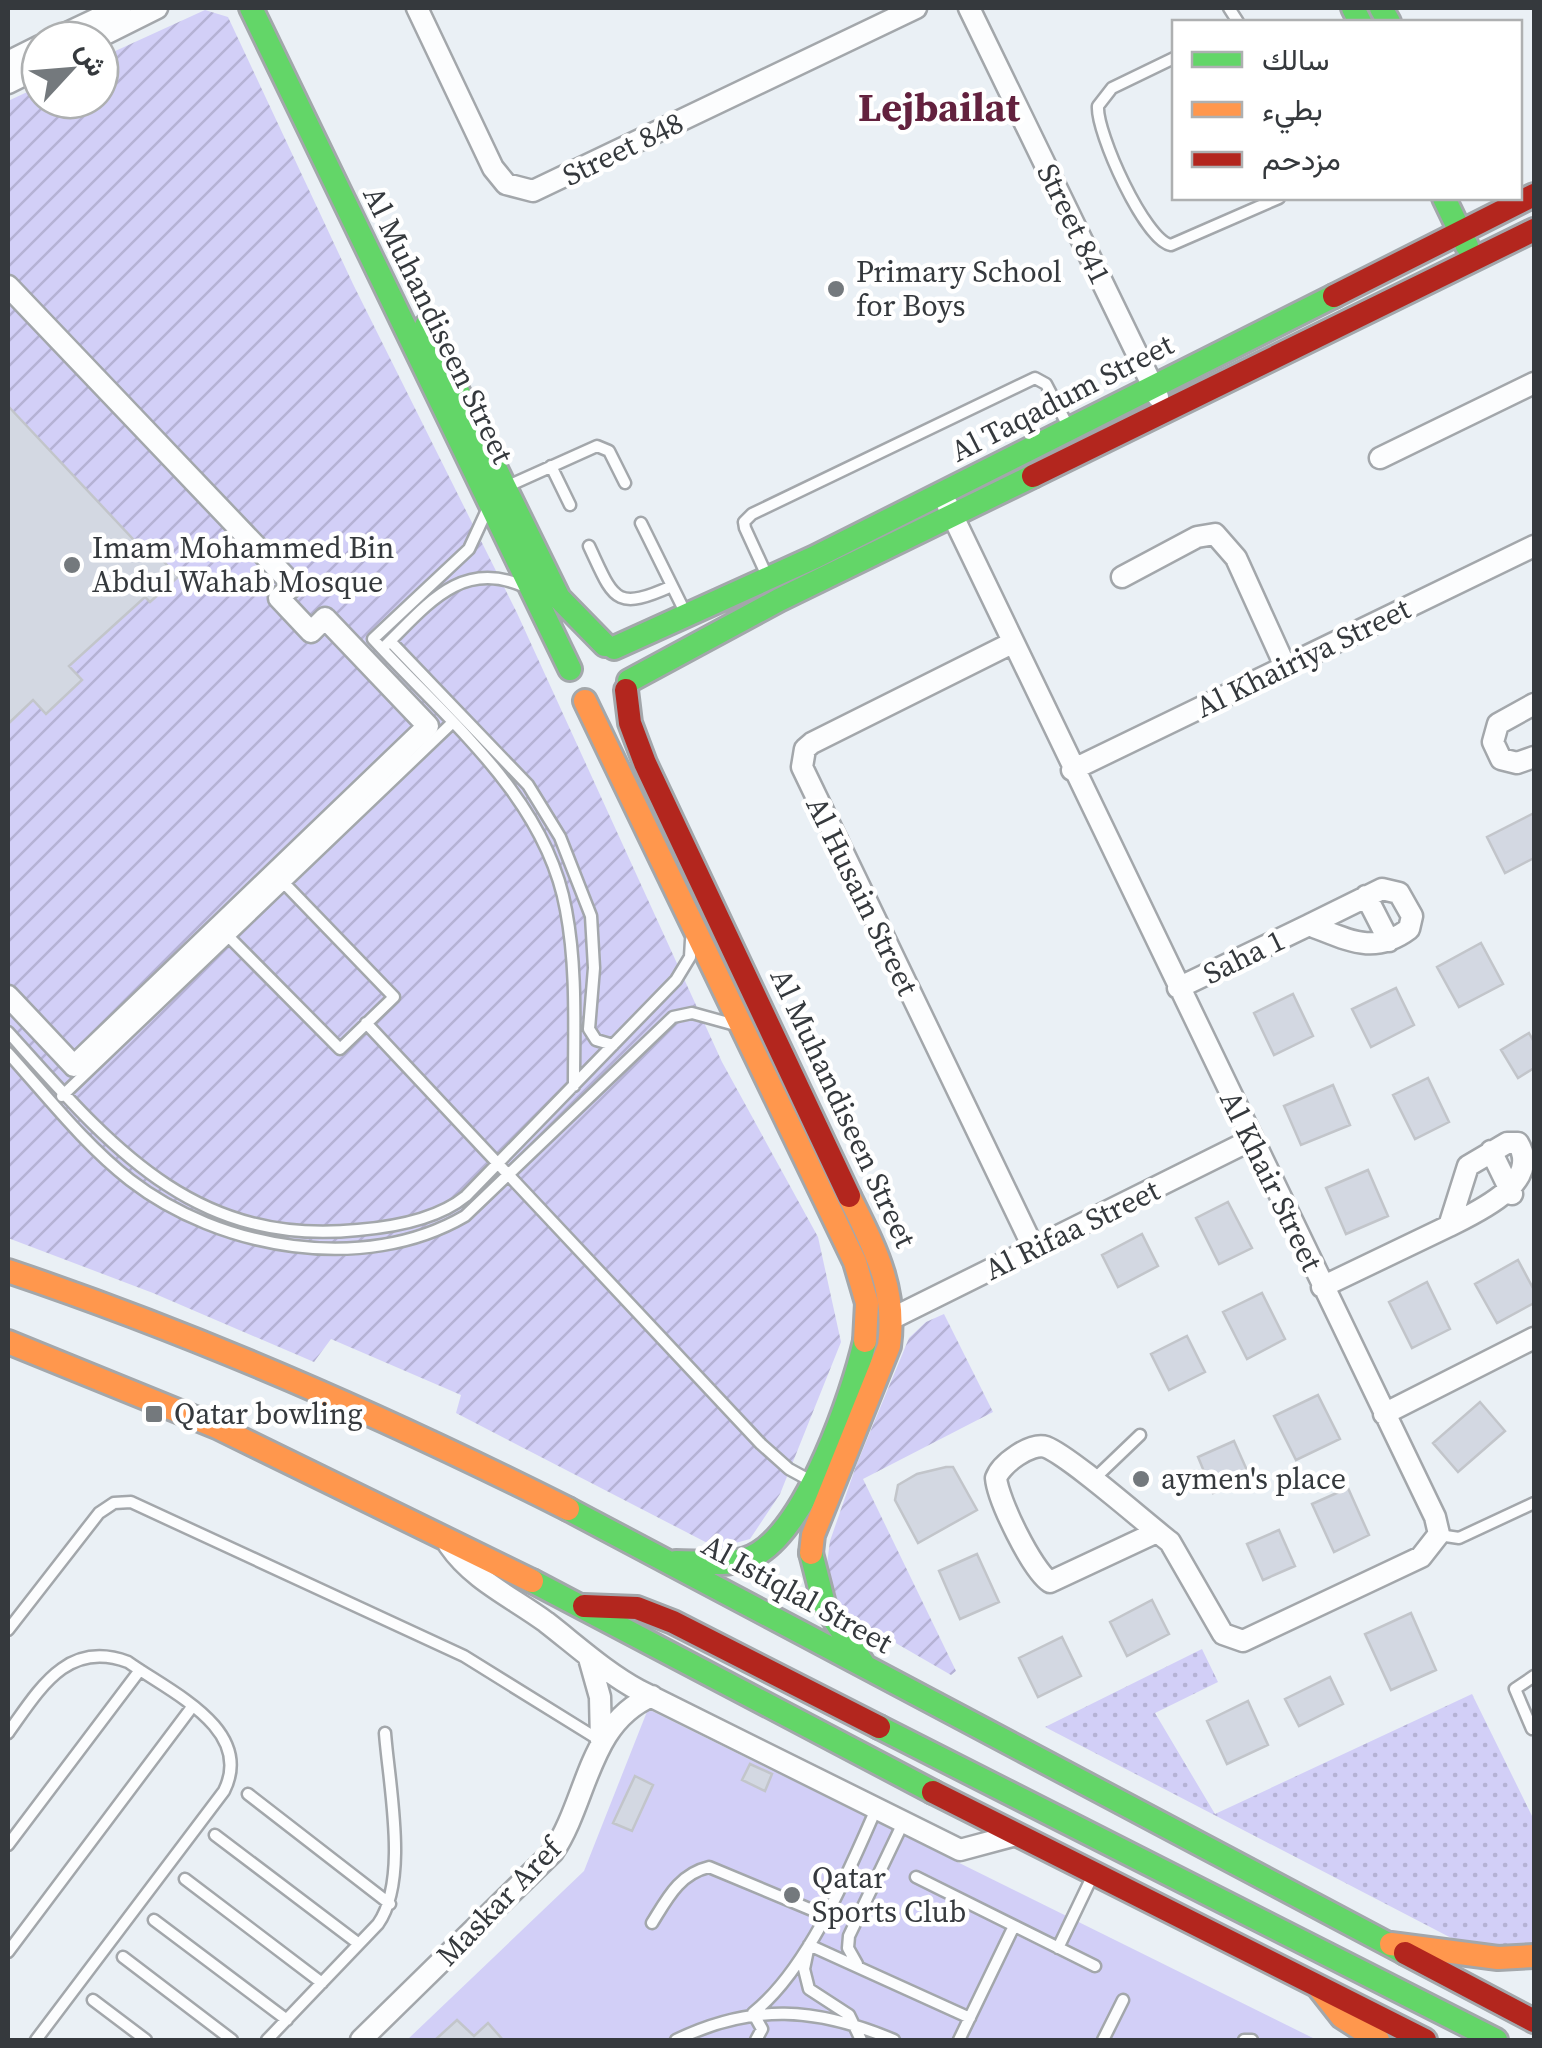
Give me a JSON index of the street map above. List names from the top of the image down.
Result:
{
  "streets": {
    "main road": ["Al Muhandiseen Street", "Al Taqadum Street", "Al Istiqlal Street"],
    "street": [
      "Street 848",
      "Street 841",
      "Al Khairiya Street",
      "Al Husain Street",
      "Saha 1",
      "Al Khair Street",
      "Al Rifaa Street",
      "Maskar Aref"
    ]
  },
  "crossings": [
    ["Street 841", "Al Taqadum Street"],
    ["Al Muhandiseen Street", "Al Taqadum Street"],
    ["Al Muhandiseen Street", "Al Rifaa Street"],
    ["Al Muhandiseen Street", "Al Istiqlal Street"],
    ["Al Taqadum Street", "Al Khair Street"],
    ["Al Khairiya Street", "Al Khair Street"],
    ["Al Husain Street", "Al Khair Street"],
    ["Al Husain Street", "Al Rifaa Street"],
    ["Saha 1", "Al Khair Street"],
    ["Al Khair Street", "Al Rifaa Street"]
  ],
  "districts": ["Lejbailat"],
  "places": {
    "other": [
      "Primary School for Boys",
      "Imam Mohammed Bin Abdul Wahab Mosque",
      "aymen's place",
      "Qatar Sports Club"
    ],
    "transit": ["Qatar bowling"]
  },
  "legend": ["سالك", "بطيء", "مزدحم"],
  "north": "top right"
}
